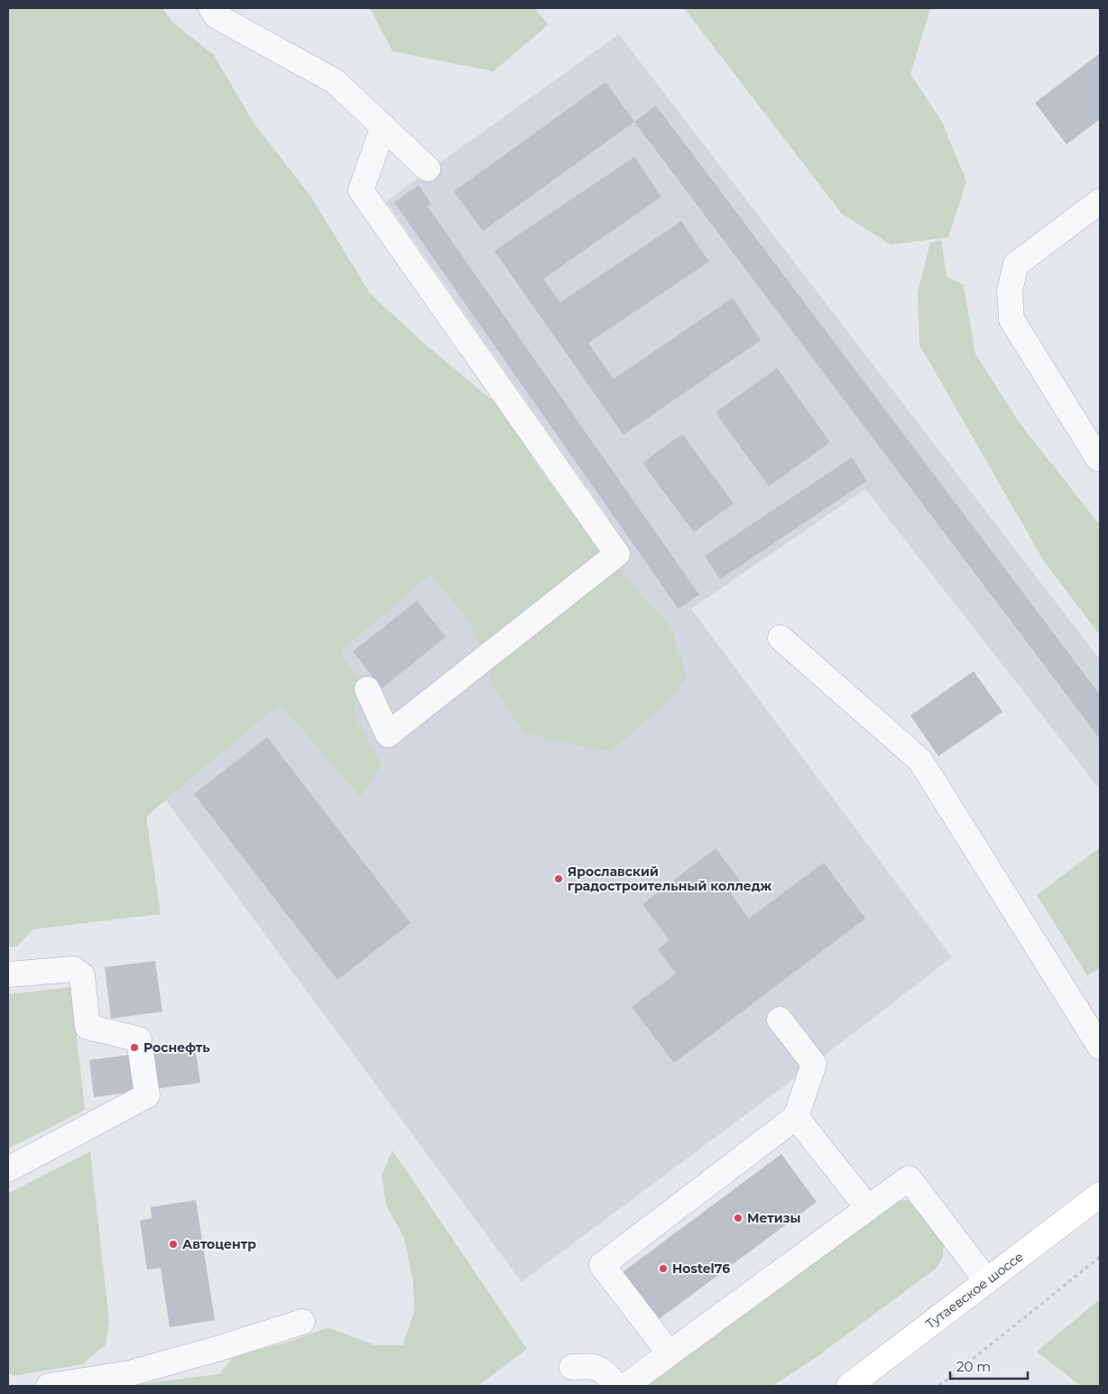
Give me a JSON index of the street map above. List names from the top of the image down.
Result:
{
  "streets": {
    "main road": ["Тутаевское шоссе"]
  },
  "places": [
    "Ярославский градостроительный колледж",
    "Роснефть",
    "Метизы",
    "Автоцентр",
    "Hostel76"
  ],
  "scale_bar": "20 m"
}
